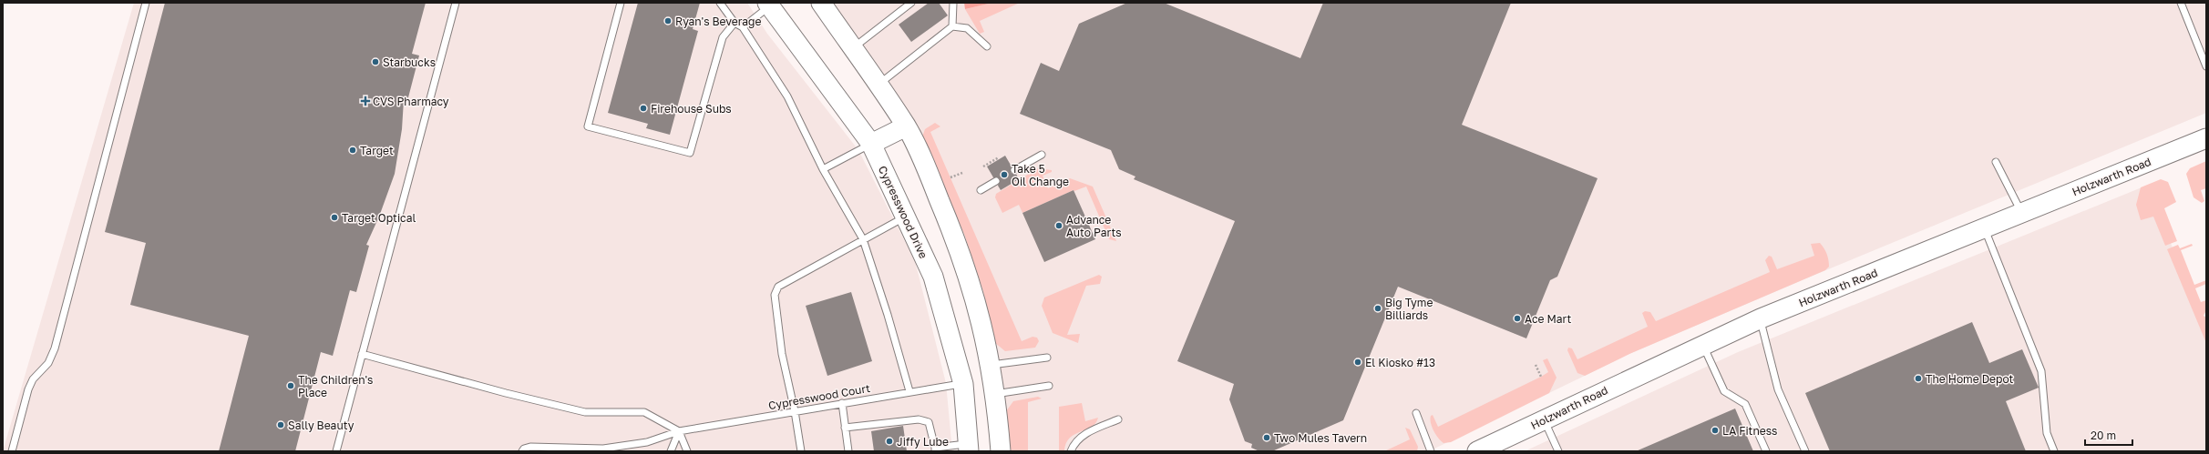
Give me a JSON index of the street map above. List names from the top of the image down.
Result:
{
  "streets": {
    "main road": ["Holzwarth Road", "Cypresswood Drive"],
    "lane": ["Cypresswood Court"]
  },
  "crossings": [
    ["Cypresswood Drive", "Cypresswood Court"]
  ],
  "places": {
    "other": [
      "Ryan's Beverage",
      "Starbucks",
      "Firehouse Subs",
      "Target",
      "Take 5 Oil Change",
      "Target Optical",
      "Advance Auto Parts",
      "Big Tyme Billiards",
      "Ace Mart",
      "El Kiosko #13",
      "The Home Depot",
      "The Children's Place",
      "Sally Beauty",
      "LA Fitness",
      "Two Mules Tavern",
      "Jiffy Lube"
    ],
    "health": ["CVS Pharmacy"]
  },
  "scale_bar": "20 m"
}
